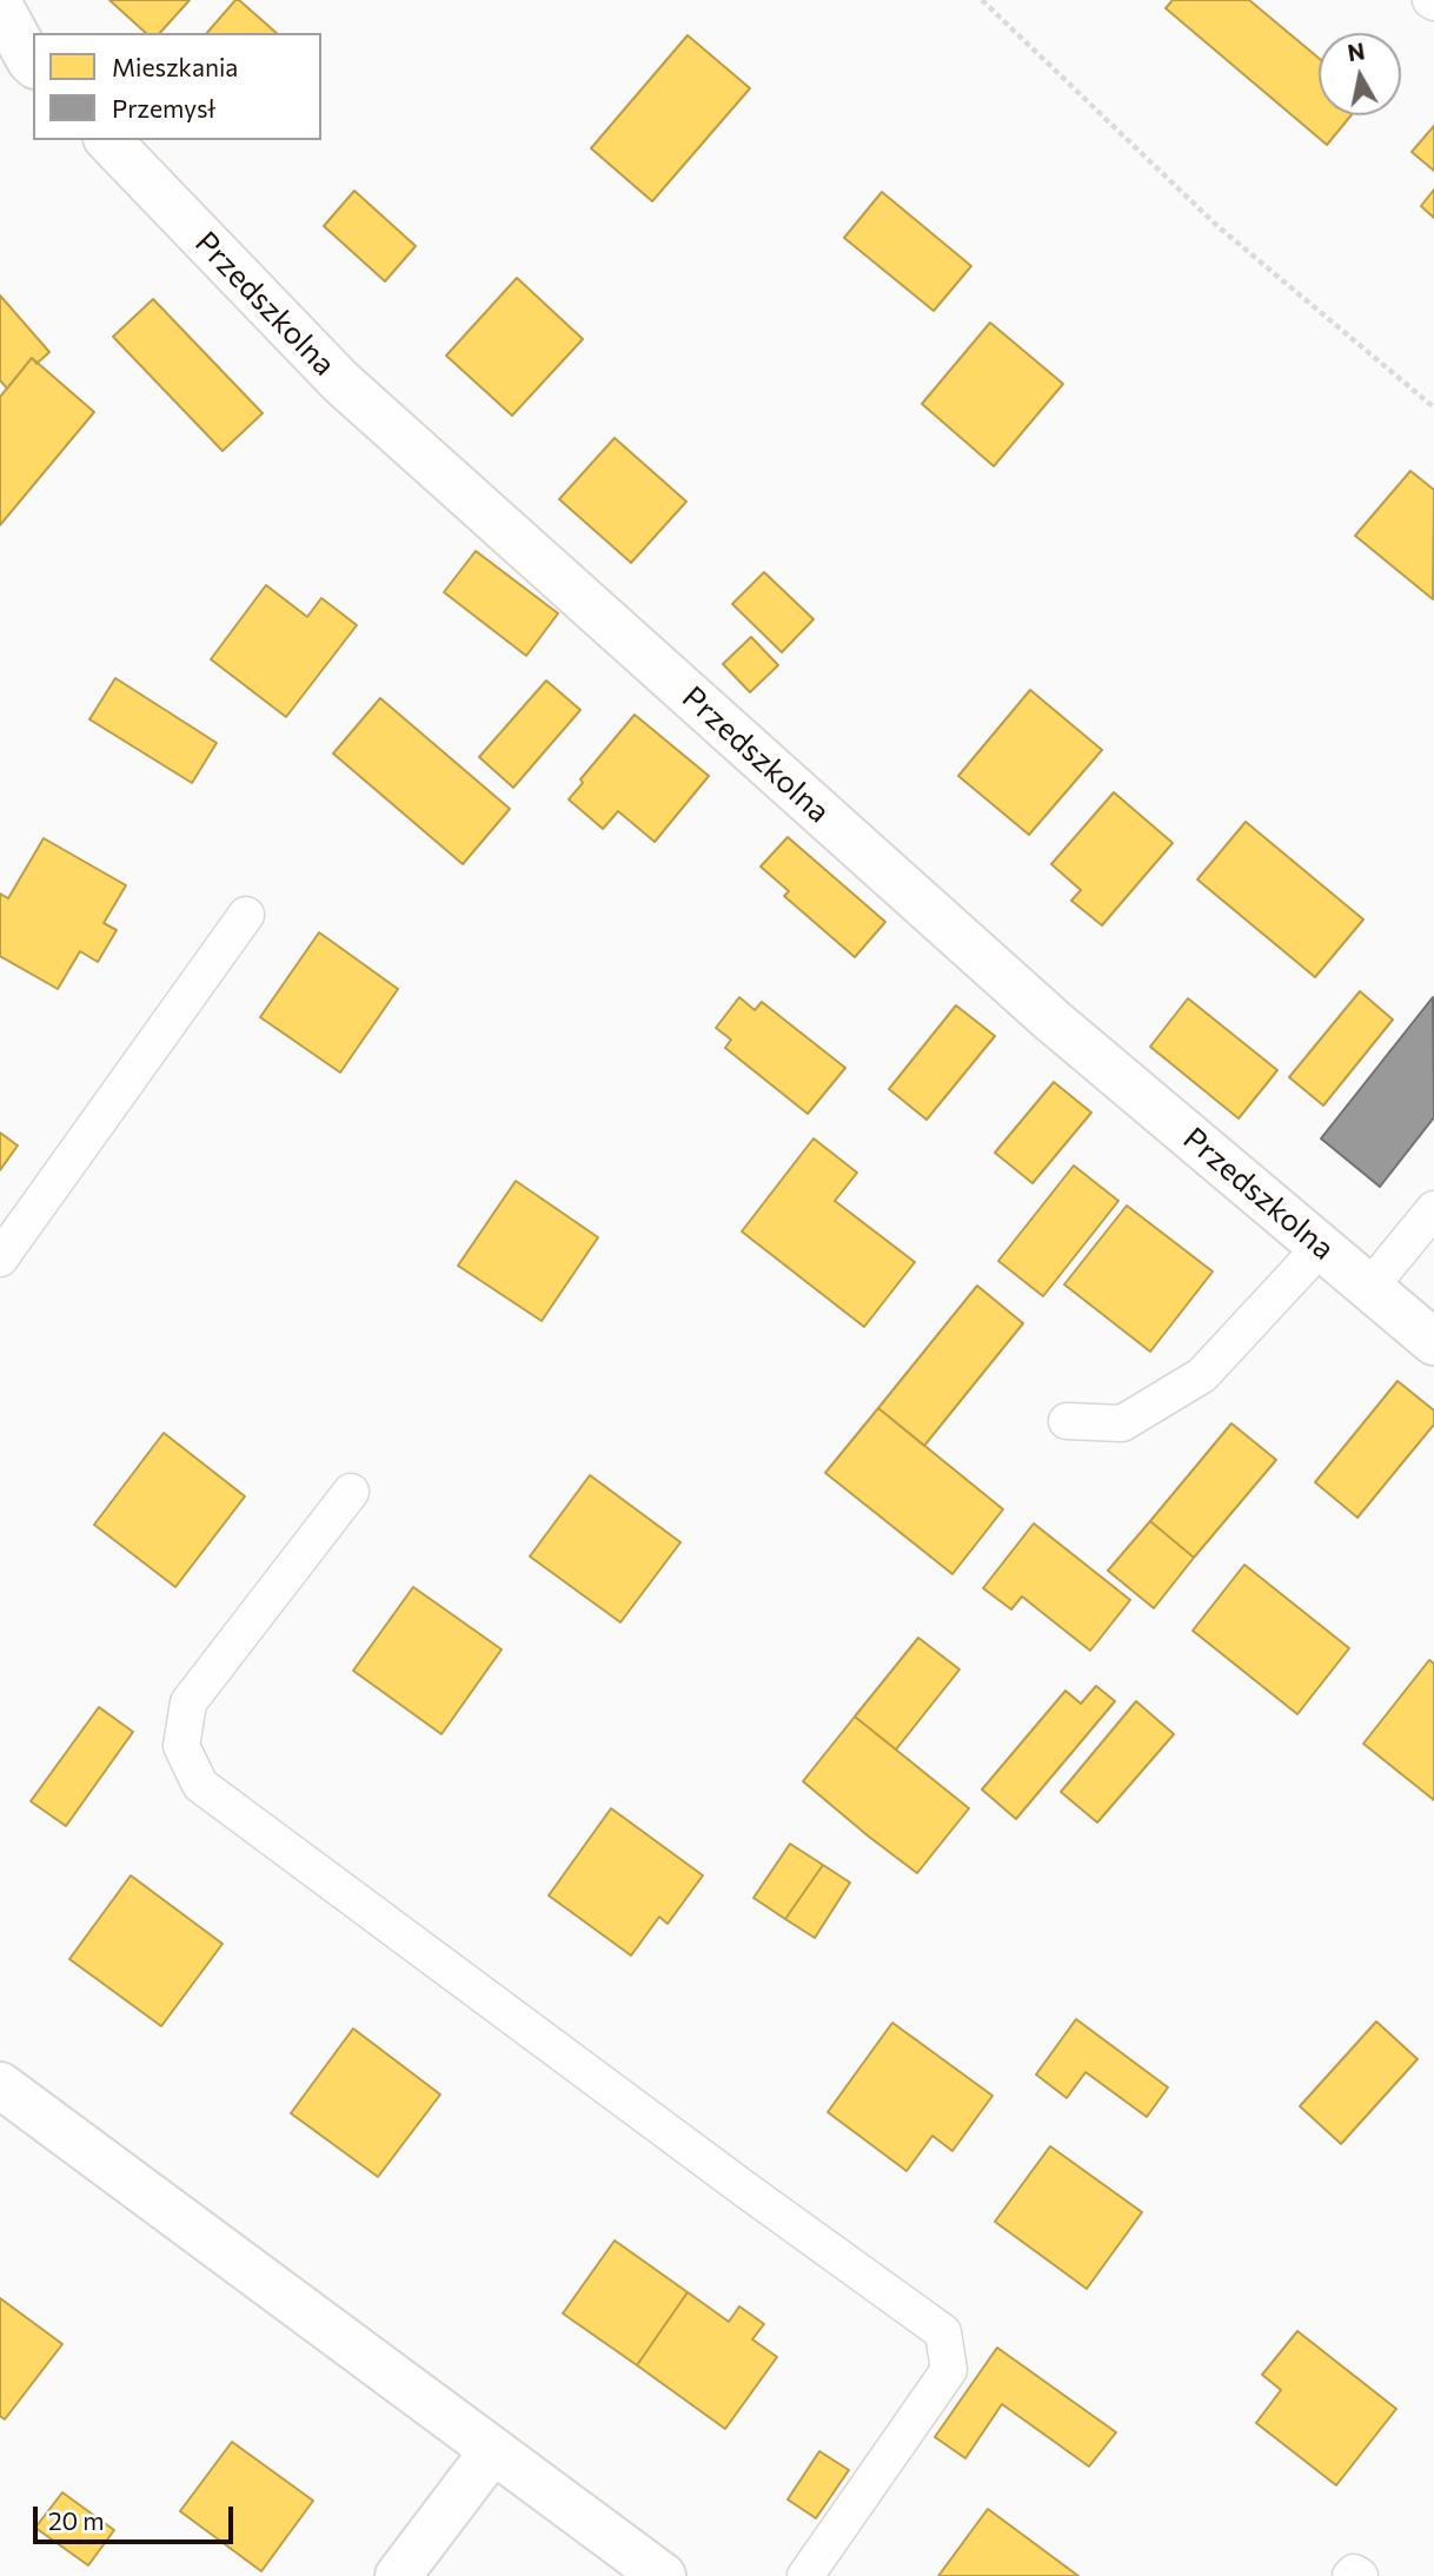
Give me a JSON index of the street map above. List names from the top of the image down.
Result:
{
  "streets": {
    "street": ["Przedszkolna"]
  },
  "legend": ["Mieszkania", "Przemysł"],
  "scale_bar": "20 m",
  "north": "top"
}
